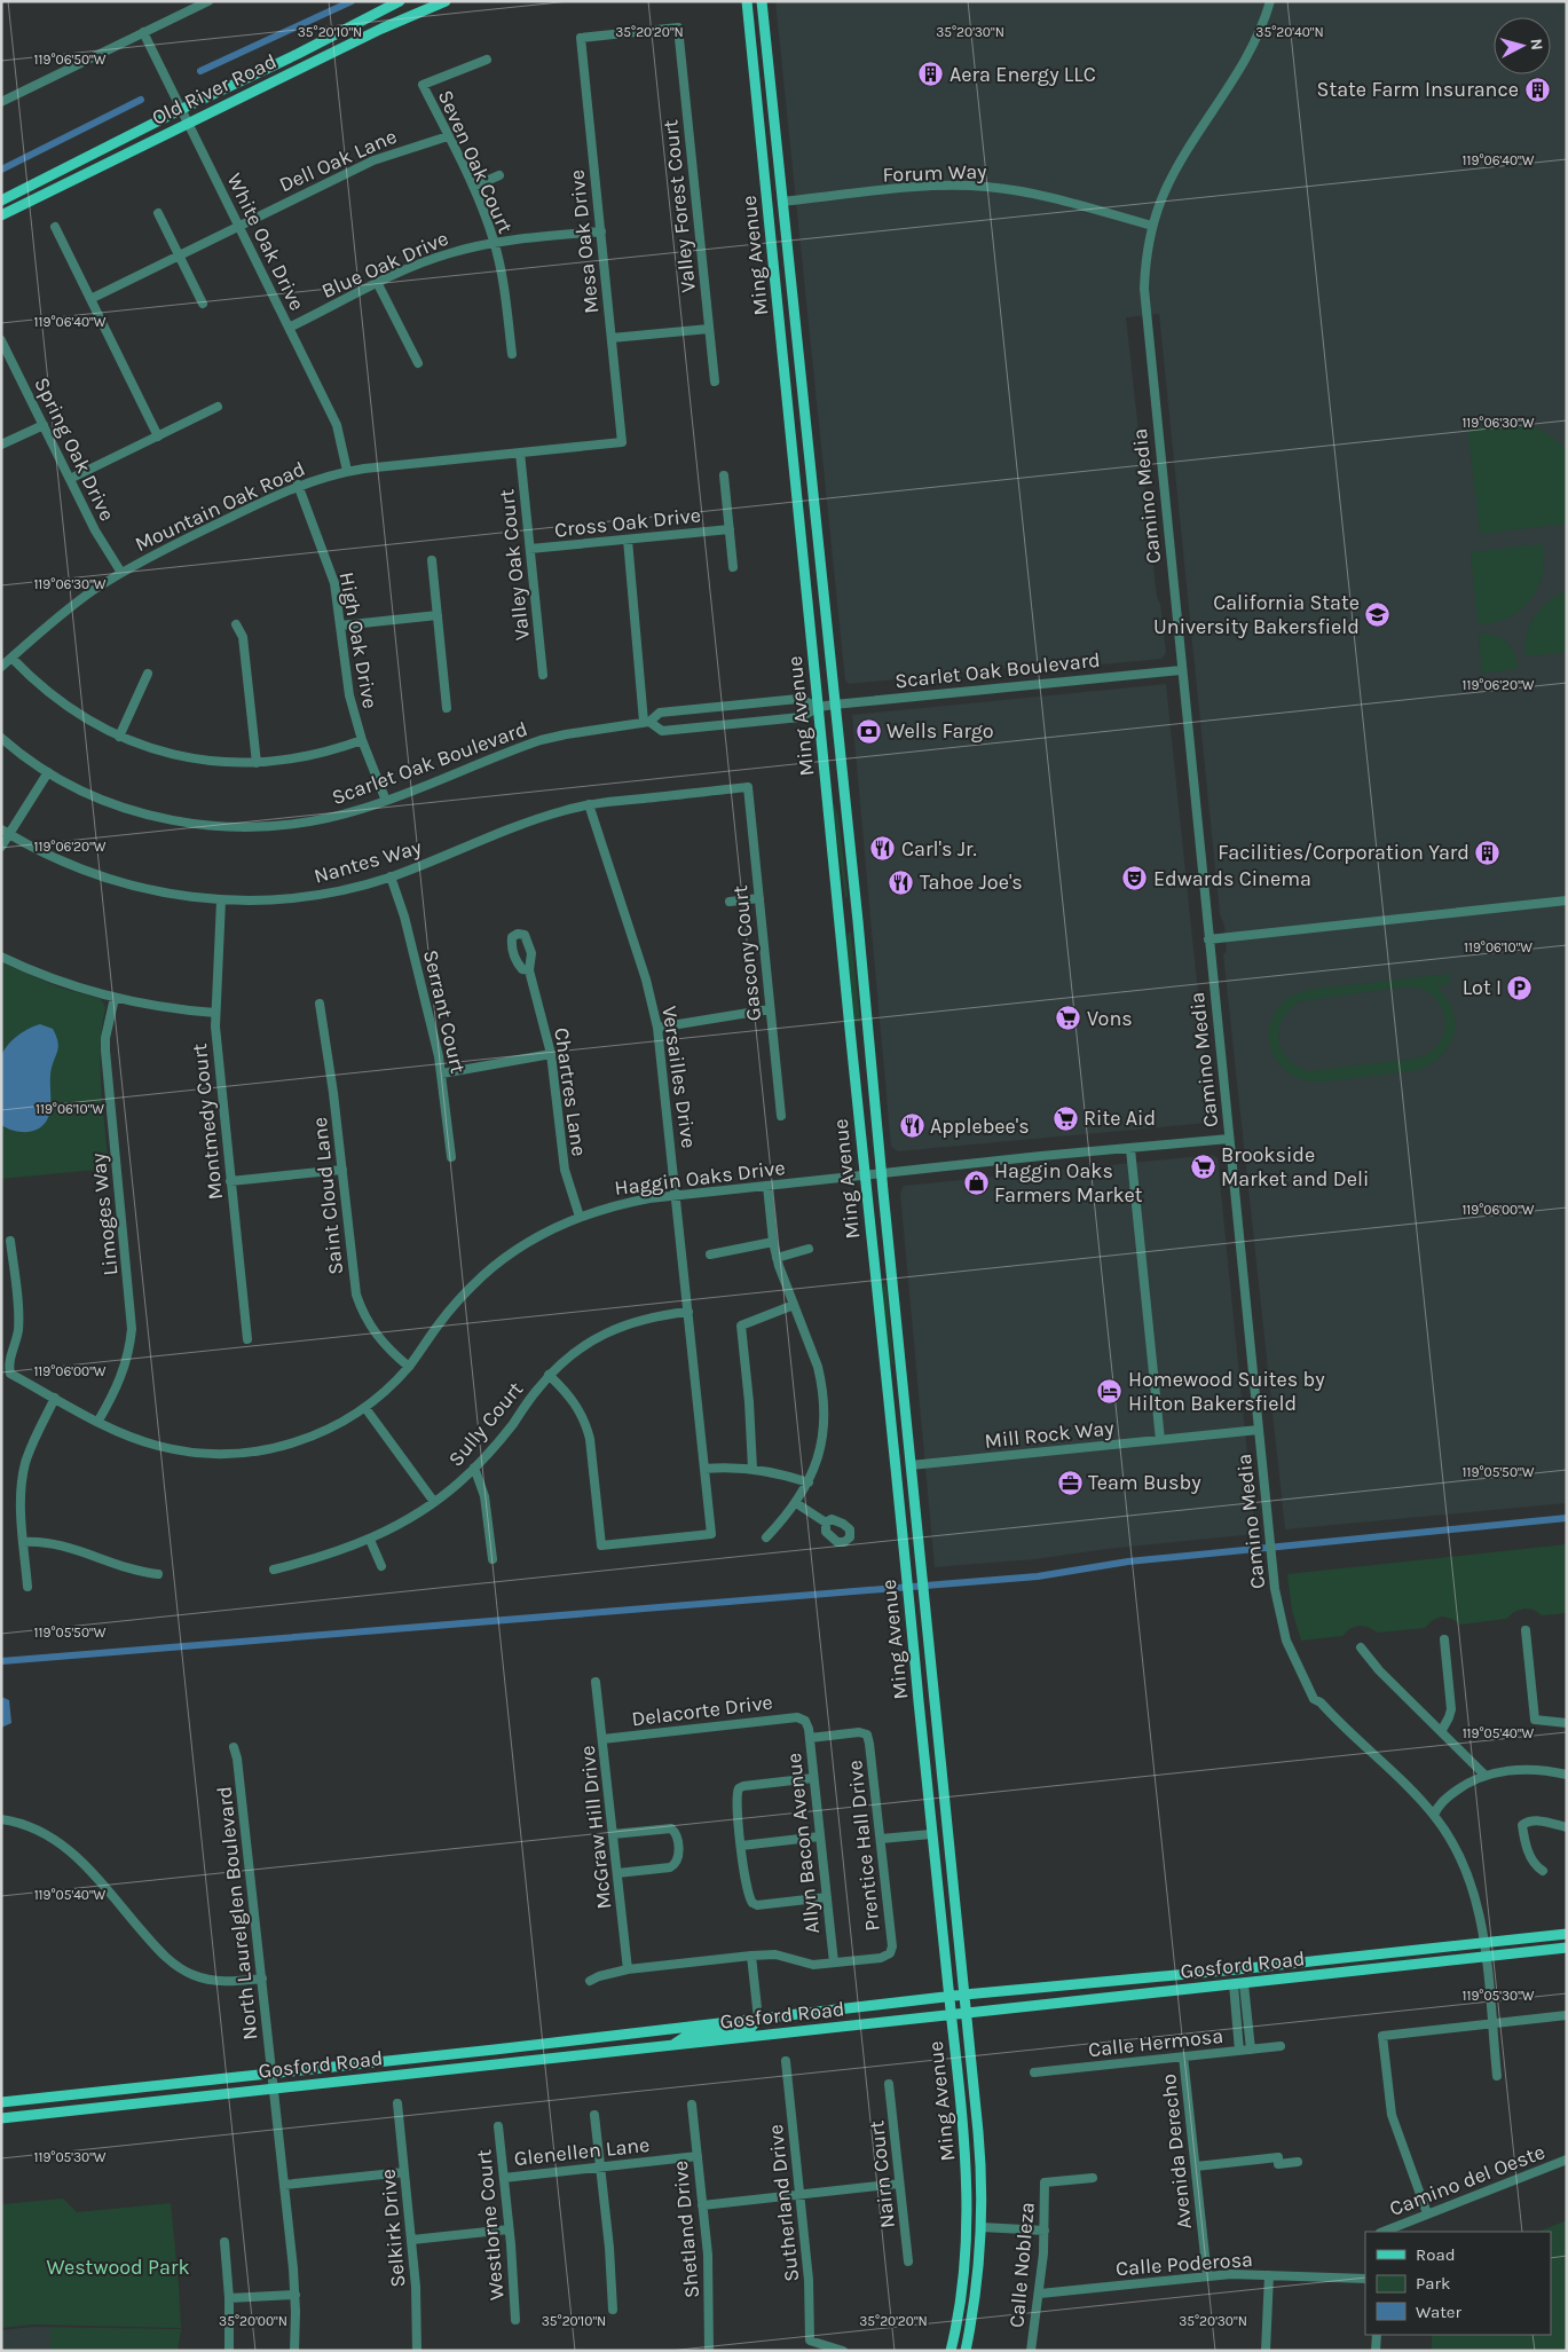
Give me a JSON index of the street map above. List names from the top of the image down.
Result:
{
  "streets": {
    "main road": ["Old River Road", "Ming Avenue", "Gosford Road"],
    "street": [
      "Dell Oak Lane",
      "Seven Oak Court",
      "Forum Way",
      "Valley Forest Court",
      "White Oak Drive",
      "Mesa Oak Drive",
      "Blue Oak Drive",
      "Spring Oak Drive",
      "Camino Media",
      "Mountain Oak Road",
      "Cross Oak Drive",
      "Valley Oak Court",
      "High Oak Drive",
      "Scarlet Oak Boulevard",
      "Nantes Way",
      "Gascony Court",
      "Serrant Court",
      "Versailles Drive",
      "Chartres Lane",
      "Montmedy Court",
      "Haggin Oaks Drive",
      "Saint Cloud Lane",
      "Limoges Way",
      "Sully Court",
      "Mill Rock Way",
      "Delacorte Drive",
      "McGraw Hill Drive",
      "Allyn Bacon Avenue",
      "Prentice Hall Drive",
      "North Laurelglen Boulevard",
      "Calle Hermosa",
      "Glenellen Lane",
      "Avenida Derecho",
      "Nairn Court",
      "Camino del Oeste",
      "Sutherland Drive",
      "Westlorne Court",
      "Selkirk Drive",
      "Shetland Drive",
      "Calle Poderosa",
      "Calle Nobleza"
    ]
  },
  "crossings": [
    ["Old River Road", "White Oak Drive"],
    ["Dell Oak Lane", "Seven Oak Court"],
    ["Dell Oak Lane", "White Oak Drive"],
    ["Seven Oak Court", "Blue Oak Drive"],
    ["Forum Way", "Ming Avenue"],
    ["Forum Way", "Camino Media"],
    ["Valley Forest Court", "Mesa Oak Drive"],
    ["White Oak Drive", "Blue Oak Drive"],
    ["White Oak Drive", "Mountain Oak Road"],
    ["Mesa Oak Drive", "Blue Oak Drive"],
    ["Mesa Oak Drive", "Mountain Oak Road"],
    ["Ming Avenue", "Scarlet Oak Boulevard"],
    ["Ming Avenue", "Haggin Oaks Drive"],
    ["Ming Avenue", "Mill Rock Way"],
    ["Ming Avenue", "Gosford Road"],
    ["Spring Oak Drive", "Mountain Oak Road"],
    ["Camino Media", "Scarlet Oak Boulevard"],
    ["Camino Media", "Haggin Oaks Drive"],
    ["Camino Media", "Mill Rock Way"],
    ["Camino Media", "Gosford Road"],
    ["Mountain Oak Road", "Valley Oak Court"],
    ["Mountain Oak Road", "High Oak Drive"],
    ["Cross Oak Drive", "Valley Oak Court"],
    ["High Oak Drive", "Scarlet Oak Boulevard"],
    ["Nantes Way", "Gascony Court"],
    ["Nantes Way", "Serrant Court"],
    ["Nantes Way", "Versailles Drive"],
    ["Nantes Way", "Montmedy Court"],
    ["Versailles Drive", "Haggin Oaks Drive"],
    ["Versailles Drive", "Sully Court"],
    ["Chartres Lane", "Haggin Oaks Drive"],
    ["Haggin Oaks Drive", "Saint Cloud Lane"],
    ["Haggin Oaks Drive", "Limoges Way"],
    ["Delacorte Drive", "McGraw Hill Drive"],
    ["Delacorte Drive", "Allyn Bacon Avenue"],
    ["Allyn Bacon Avenue", "Prentice Hall Drive"],
    ["North Laurelglen Boulevard", "Gosford Road"],
    ["Calle Hermosa", "Avenida Derecho"],
    ["Glenellen Lane", "Westlorne Court"],
    ["Glenellen Lane", "Shetland Drive"],
    ["Avenida Derecho", "Calle Poderosa"],
    ["Calle Poderosa", "Calle Nobleza"]
  ],
  "parks": ["Westwood Park"],
  "places": {
    "building": ["Aera Energy LLC", "State Farm Insurance", "Facilities/Corporation Yard"],
    "school or university": ["California State University Bakersfield"],
    "bank": ["Wells Fargo"],
    "restaurant": ["Carl's Jr.", "Tahoe Joe's", "Applebee's"],
    "theatre": ["Edwards Cinema"],
    "parking": ["Lot I"],
    "supermarket": ["Vons", "Rite Aid", "Brookside Market and Deli"],
    "shop": ["Haggin Oaks Farmers Market"],
    "hotel": ["Homewood Suites by Hilton Bakersfield"],
    "office": ["Team Busby"]
  },
  "legend": ["Road", "Park", "Water"],
  "north": "right",
  "coordinates": [
    "35°20'10\"N",
    "35°20'20\"N",
    "35°20'30\"N",
    "35°20'40\"N",
    "119°06'50\"W",
    "119°06'40\"W",
    "119°06'30\"W",
    "119°06'20\"W",
    "119°06'10\"W",
    "119°06'00\"W",
    "119°05'50\"W",
    "119°05'40\"W",
    "119°05'30\"W",
    "35°20'00\"N"
  ]
}
